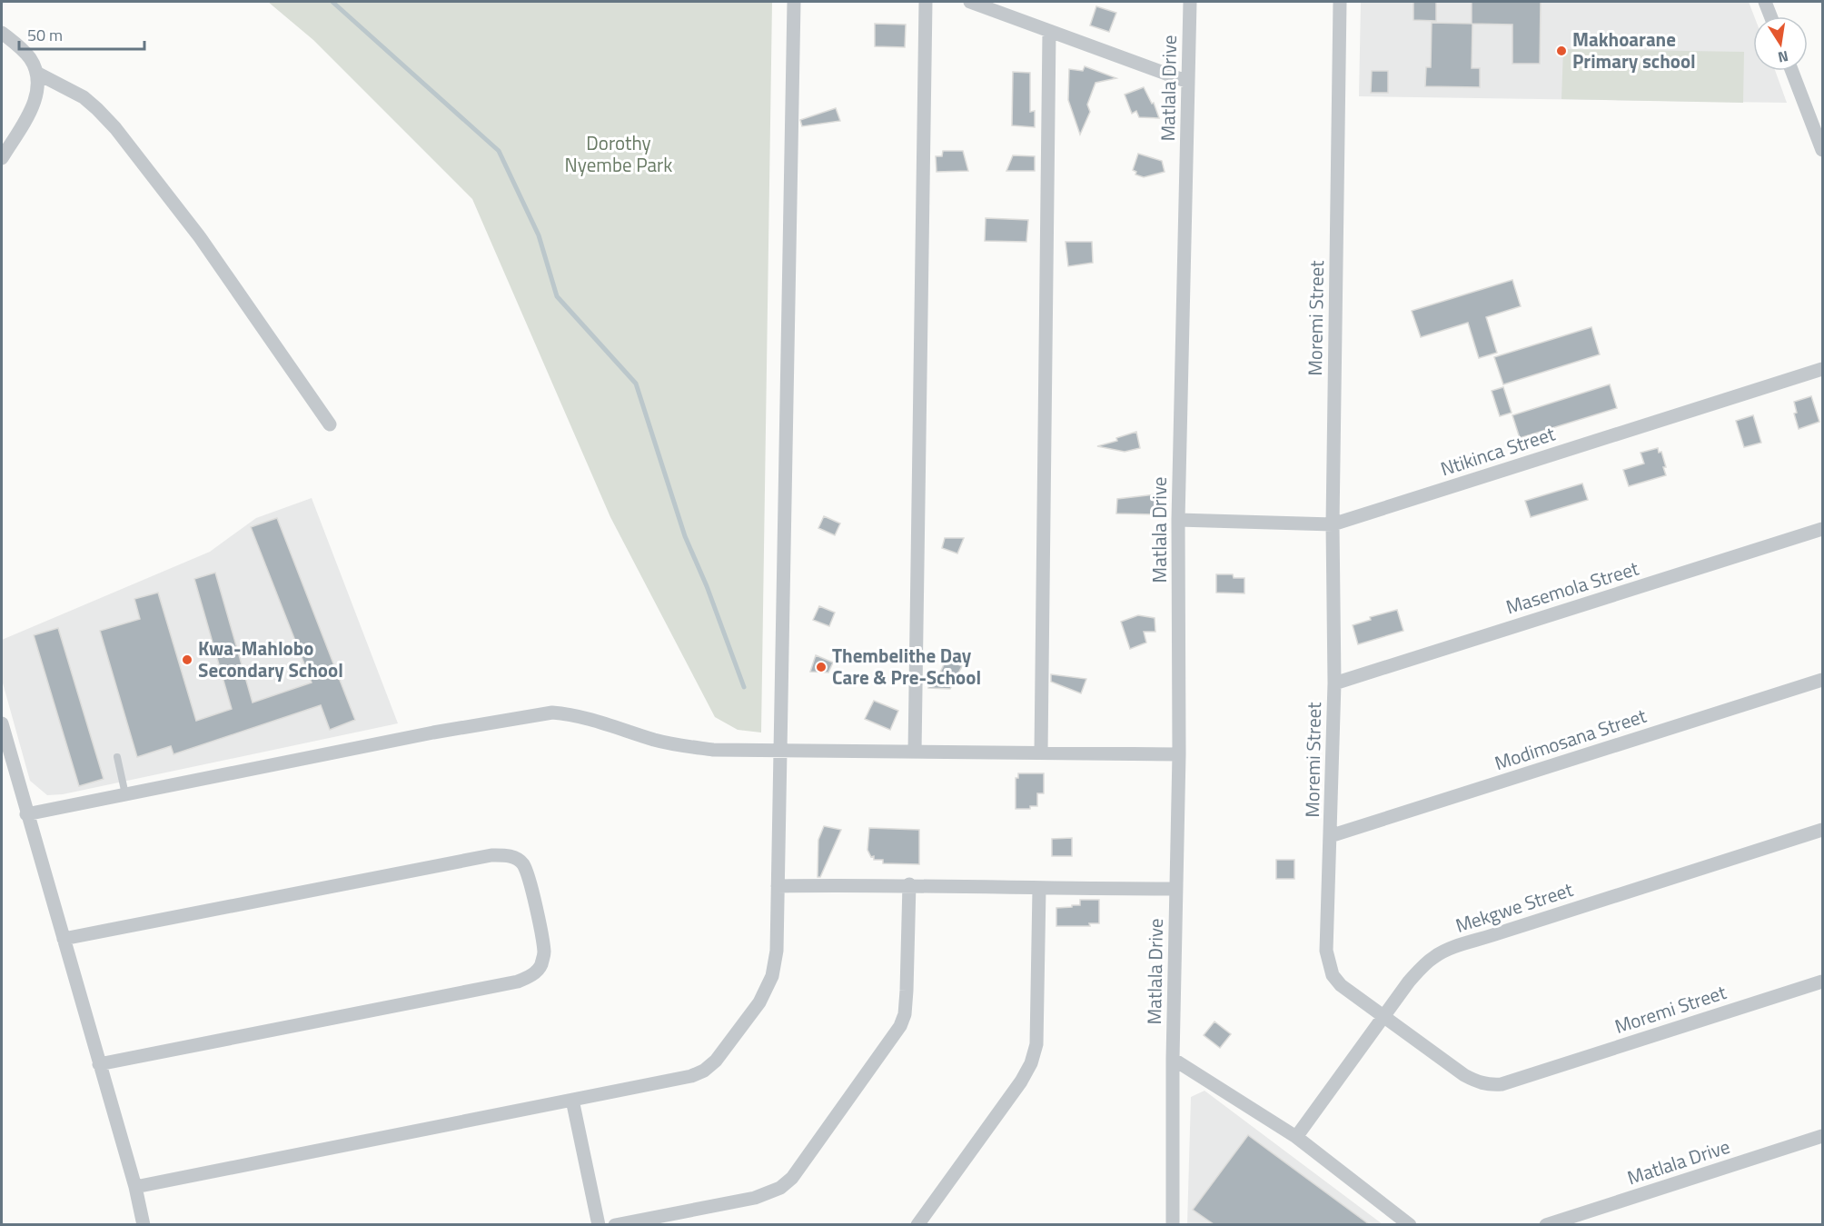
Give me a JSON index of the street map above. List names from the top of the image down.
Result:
{
  "streets": {
    "street": [
      "Matlala Drive",
      "Moremi Street",
      "Ntikinca Street",
      "Masemola Street",
      "Modimosana Street",
      "Mekgwe Street"
    ]
  },
  "crossings": [
    ["Matlala Drive", "Ntikinca Street"],
    ["Moremi Street", "Ntikinca Street"],
    ["Moremi Street", "Masemola Street"],
    ["Moremi Street", "Modimosana Street"],
    ["Moremi Street", "Mekgwe Street"]
  ],
  "parks": ["Dorothy Nyembe Park"],
  "places": ["Makhoarane Primary school", "Kwa-Mahlobo Secondary School", "Thembelithe Day Care & Pre-School"],
  "scale_bar": "50 m",
  "north": "bottom"
}
